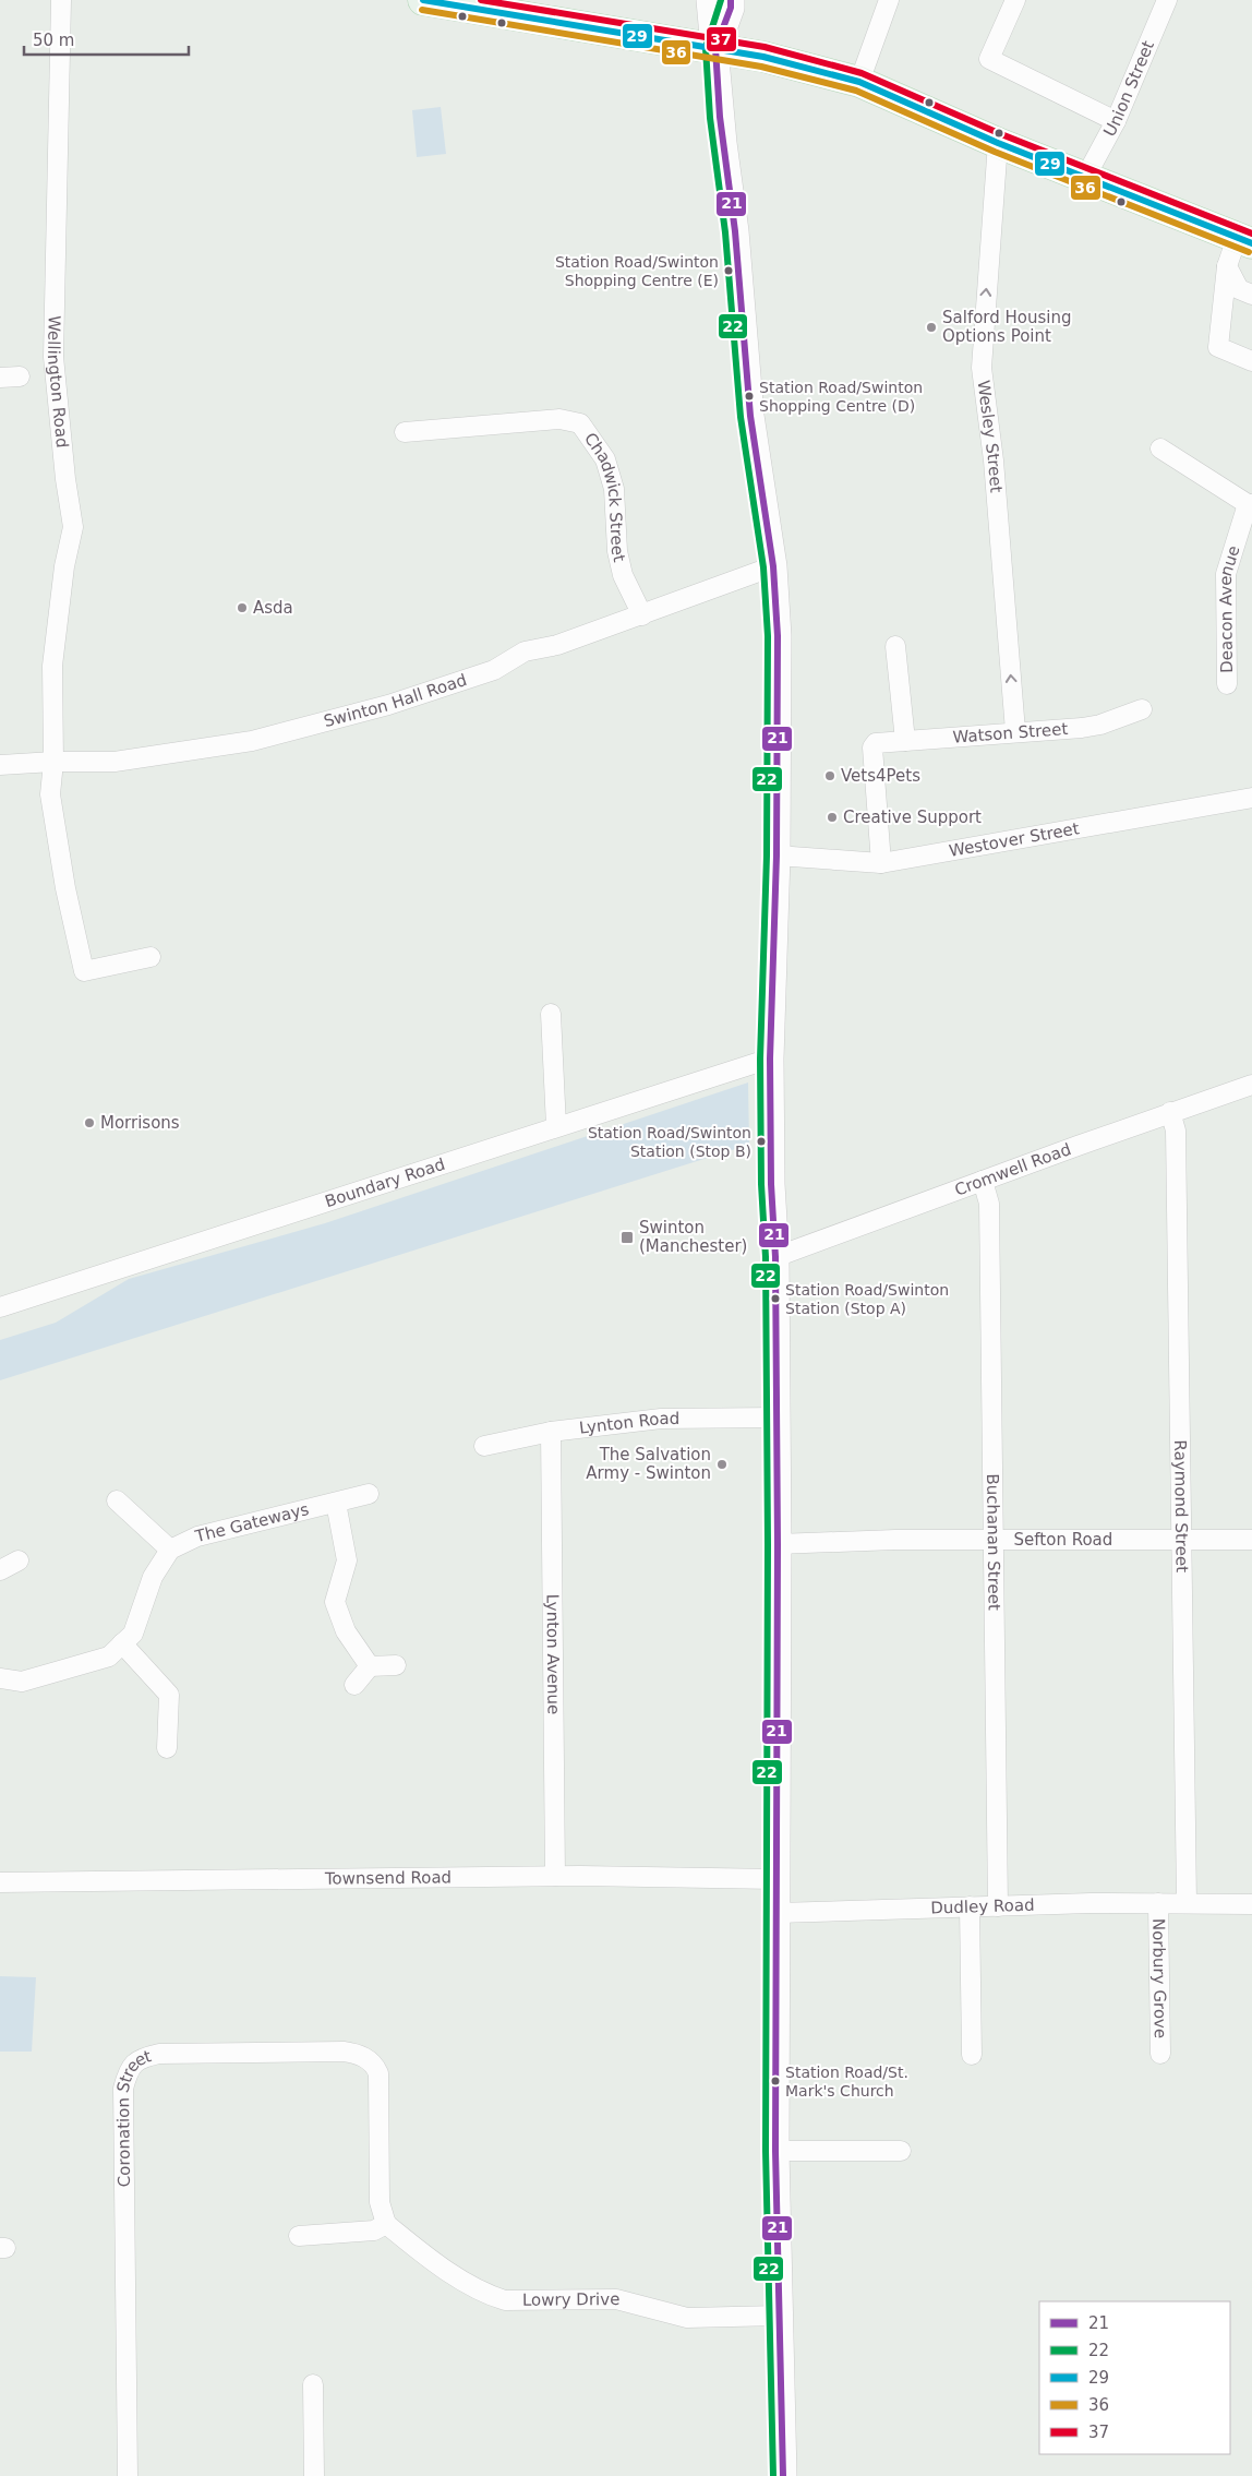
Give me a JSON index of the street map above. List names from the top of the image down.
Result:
{
  "streets": {
    "street": [
      "Union Street",
      "Wellington Road",
      "Wesley Street",
      "Chadwick Street",
      "Deacon Avenue",
      "Swinton Hall Road",
      "Watson Street",
      "Westover Street",
      "Cromwell Road",
      "Boundary Road",
      "Lynton Road",
      "Raymond Street",
      "The Gateways",
      "Sefton Road",
      "Buchanan Street",
      "Lynton Avenue",
      "Townsend Road",
      "Dudley Road",
      "Norbury Grove",
      "Coronation Street",
      "Lowry Drive"
    ]
  },
  "crossings": [
    ["Wellington Road", "Swinton Hall Road"],
    ["Wesley Street", "Watson Street"],
    ["Chadwick Street", "Swinton Hall Road"],
    ["Watson Street", "Westover Street"],
    ["Cromwell Road", "Raymond Street"],
    ["Cromwell Road", "Buchanan Street"],
    ["Lynton Road", "Lynton Avenue"],
    ["Raymond Street", "Sefton Road"],
    ["Raymond Street", "Dudley Road"],
    ["Sefton Road", "Buchanan Street"],
    ["Buchanan Street", "Dudley Road"],
    ["Lynton Avenue", "Townsend Road"],
    ["Dudley Road", "Norbury Grove"],
    ["Coronation Street", "Lowry Drive"]
  ],
  "one_way": ["Wesley Street"],
  "places": {
    "other": [
      "Station Road/Swinton Shopping Centre (E)",
      "Salford Housing Options Point",
      "Station Road/Swinton Shopping Centre (D)",
      "Asda",
      "Vets4Pets",
      "Creative Support",
      "Morrisons",
      "Station Road/Swinton Station (Stop B)",
      "Station Road/Swinton Station (Stop A)",
      "The Salvation Army - Swinton",
      "Station Road/St. Mark's Church"
    ],
    "transit": ["Swinton (Manchester)"]
  },
  "lines": [
    "transit line 21",
    "transit line 22",
    "transit line 29",
    "transit line 37",
    "transit line 36"
  ],
  "legend": [
    "21",
    "22",
    "29",
    "36",
    "37"
  ],
  "scale_bar": "50 m"
}
